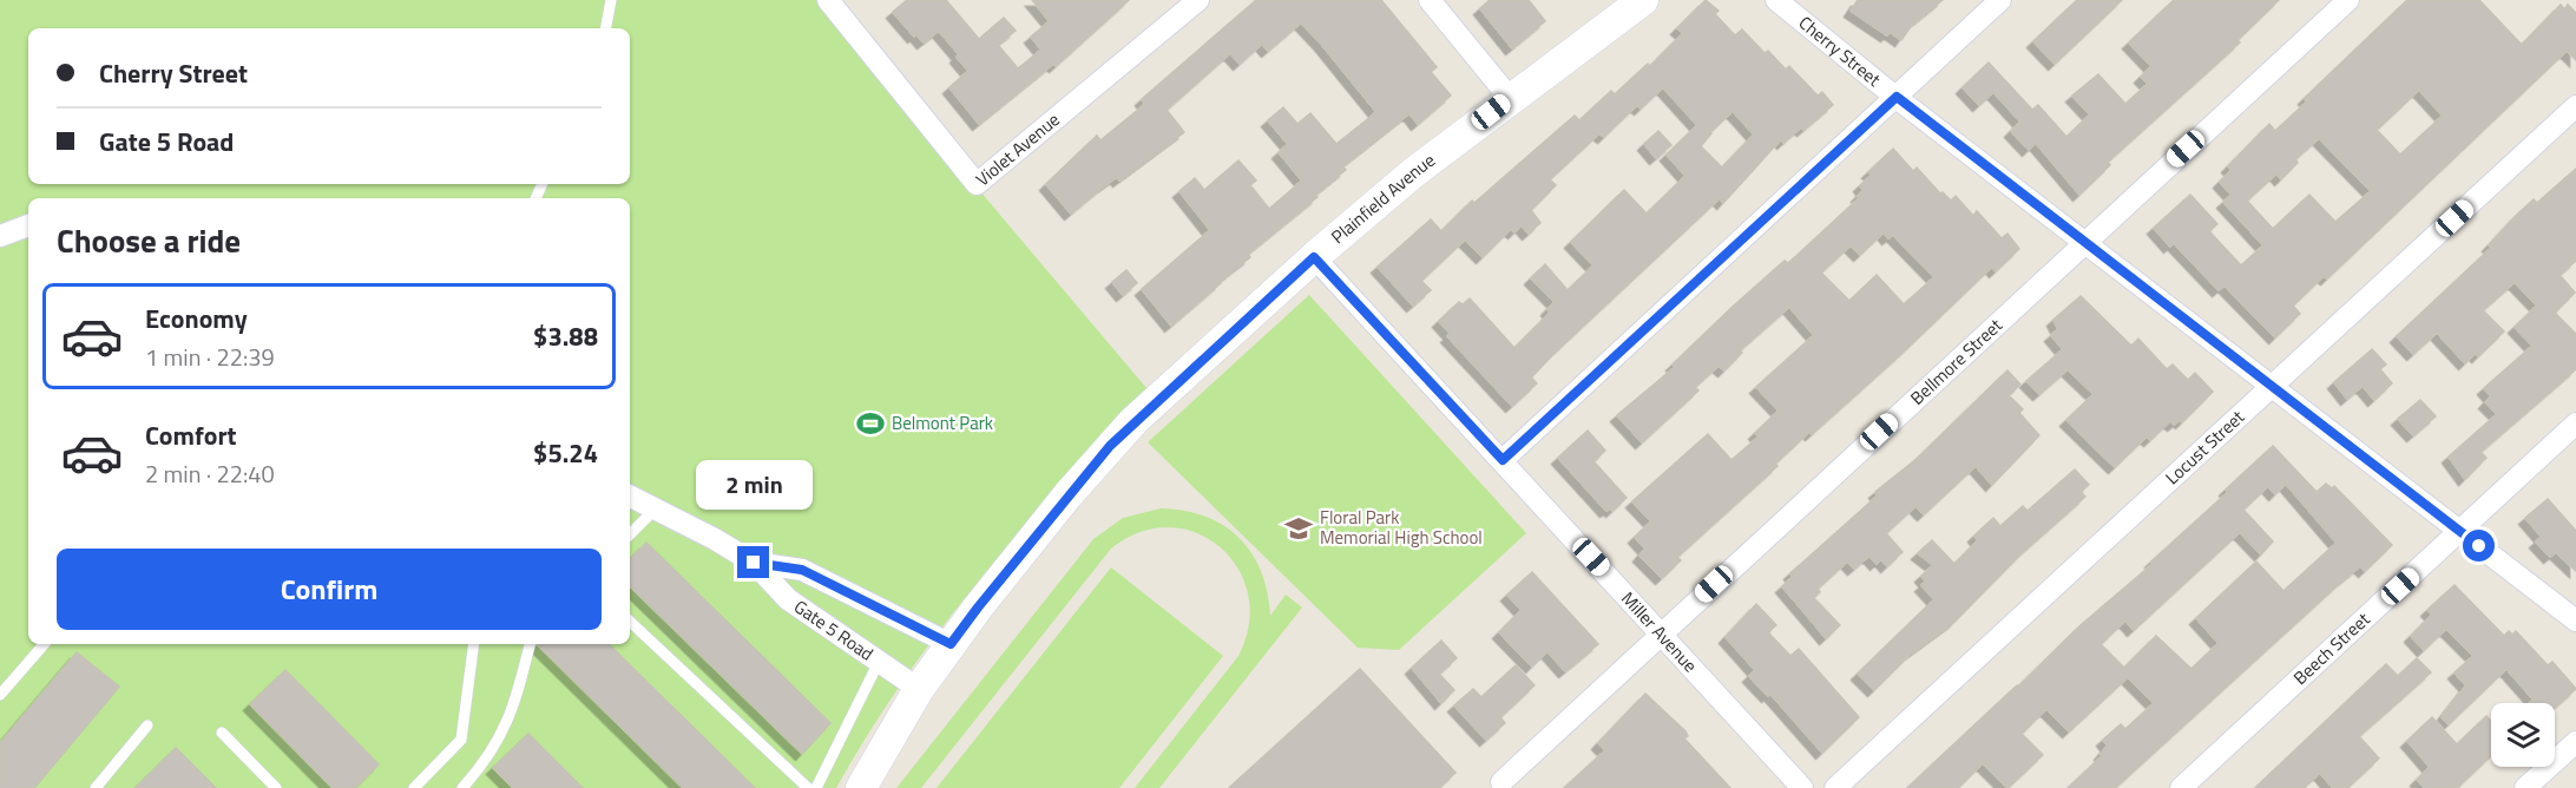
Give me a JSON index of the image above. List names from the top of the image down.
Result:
{
  "streets": {
    "main road": ["Plainfield Avenue"],
    "street": [
      "Cherry Street",
      "Violet Avenue",
      "Bellmore Street",
      "Locust Street",
      "Gate 5 Road",
      "Miller Avenue",
      "Beech Street"
    ]
  },
  "crossings": [
    ["Cherry Street", "Bellmore Street"],
    ["Cherry Street", "Locust Street"],
    ["Cherry Street", "Beech Street"],
    ["Plainfield Avenue", "Gate 5 Road"],
    ["Plainfield Avenue", "Miller Avenue"],
    ["Bellmore Street", "Miller Avenue"]
  ],
  "places": {
    "sports": ["Belmont Park"],
    "school or university": ["Floral Park Memorial High School"]
  },
  "page": {
    "banner": ["Cherry Street", "Gate 5 Road"],
    "heading": "Choose a ride",
    "list": [
      {
        "name": "Economy",
        "note": "1 min · 22:39",
        "value": "$3.88"
      },
      {
        "name": "Comfort",
        "note": "2 min · 22:40",
        "value": "$5.24"
      }
    ],
    "bubble": "2 min",
    "buttons": "Confirm"
  }
}
